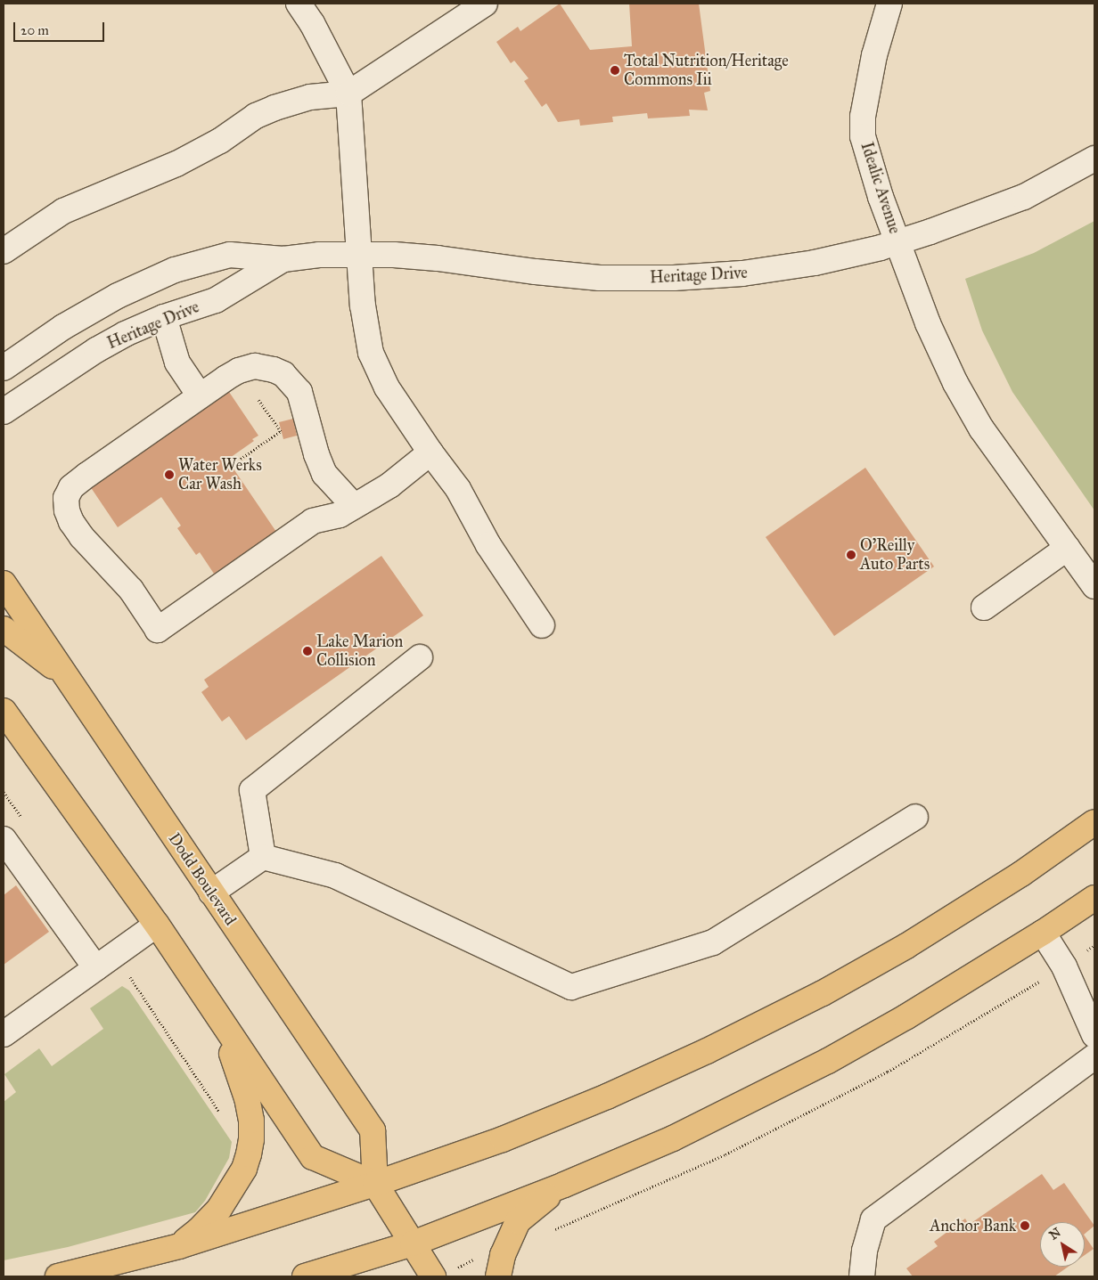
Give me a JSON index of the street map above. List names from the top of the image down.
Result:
{
  "streets": {
    "main road": ["Dodd Boulevard"],
    "street": ["Idealic Avenue", "Heritage Drive"]
  },
  "crossings": [
    ["Idealic Avenue", "Heritage Drive"]
  ],
  "places": [
    "Total Nutrition/Heritage Commons Iii",
    "Water Werks Car Wash",
    "O'Reilly Auto Parts",
    "Lake Marion Collision",
    "Anchor Bank"
  ],
  "scale_bar": "20 m",
  "north": "top left"
}
